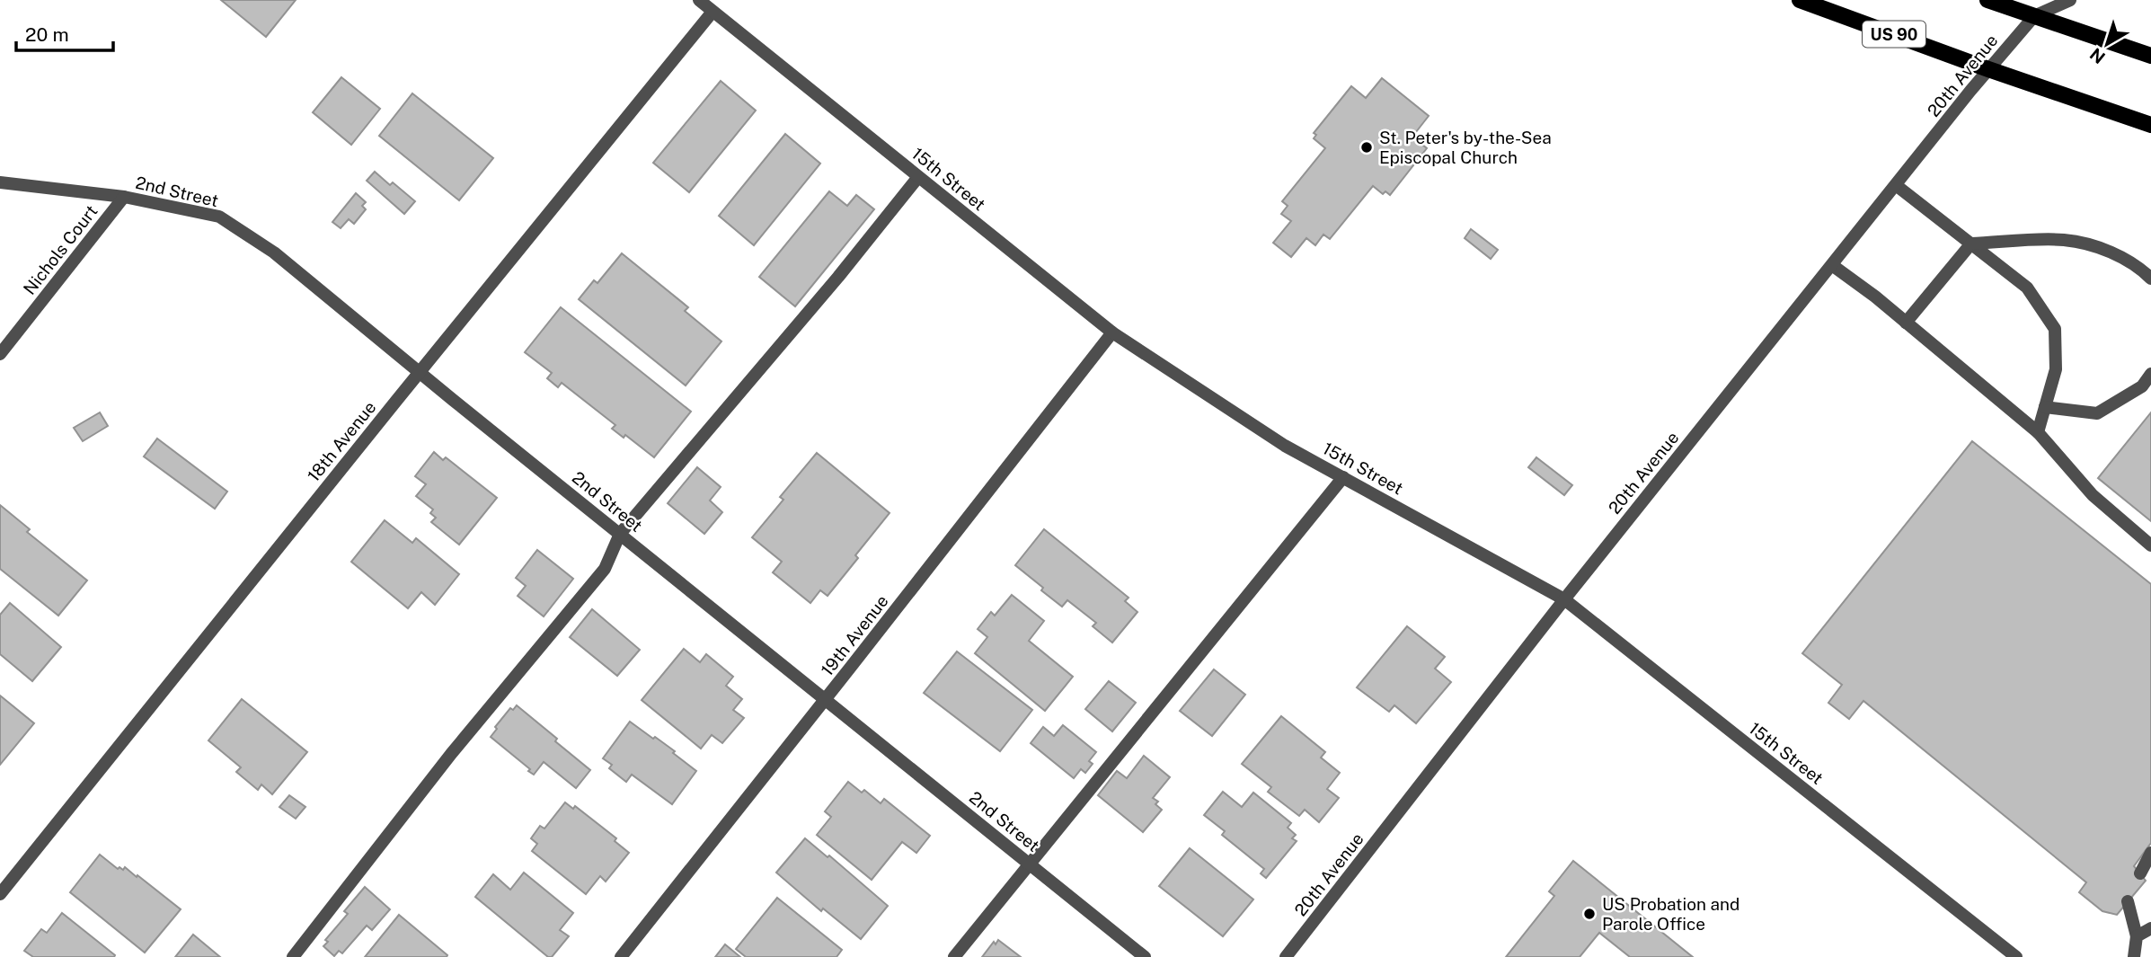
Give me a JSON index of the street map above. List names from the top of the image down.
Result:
{
  "streets": {
    "main road": ["US 90"],
    "street": [
      "20th Avenue",
      "15th Street",
      "2nd Street",
      "Nichols Court",
      "18th Avenue",
      "19th Avenue"
    ]
  },
  "crossings": [
    ["US 90", "20th Avenue"],
    ["20th Avenue", "15th Street"],
    ["15th Street", "18th Avenue"],
    ["15th Street", "19th Avenue"],
    ["2nd Street", "Nichols Court"],
    ["2nd Street", "18th Avenue"],
    ["2nd Street", "19th Avenue"]
  ],
  "places": ["St. Peter's by-the-Sea Episcopal Church", "US Probation and Parole Office"],
  "scale_bar": "20 m",
  "north": "bottom left"
}
